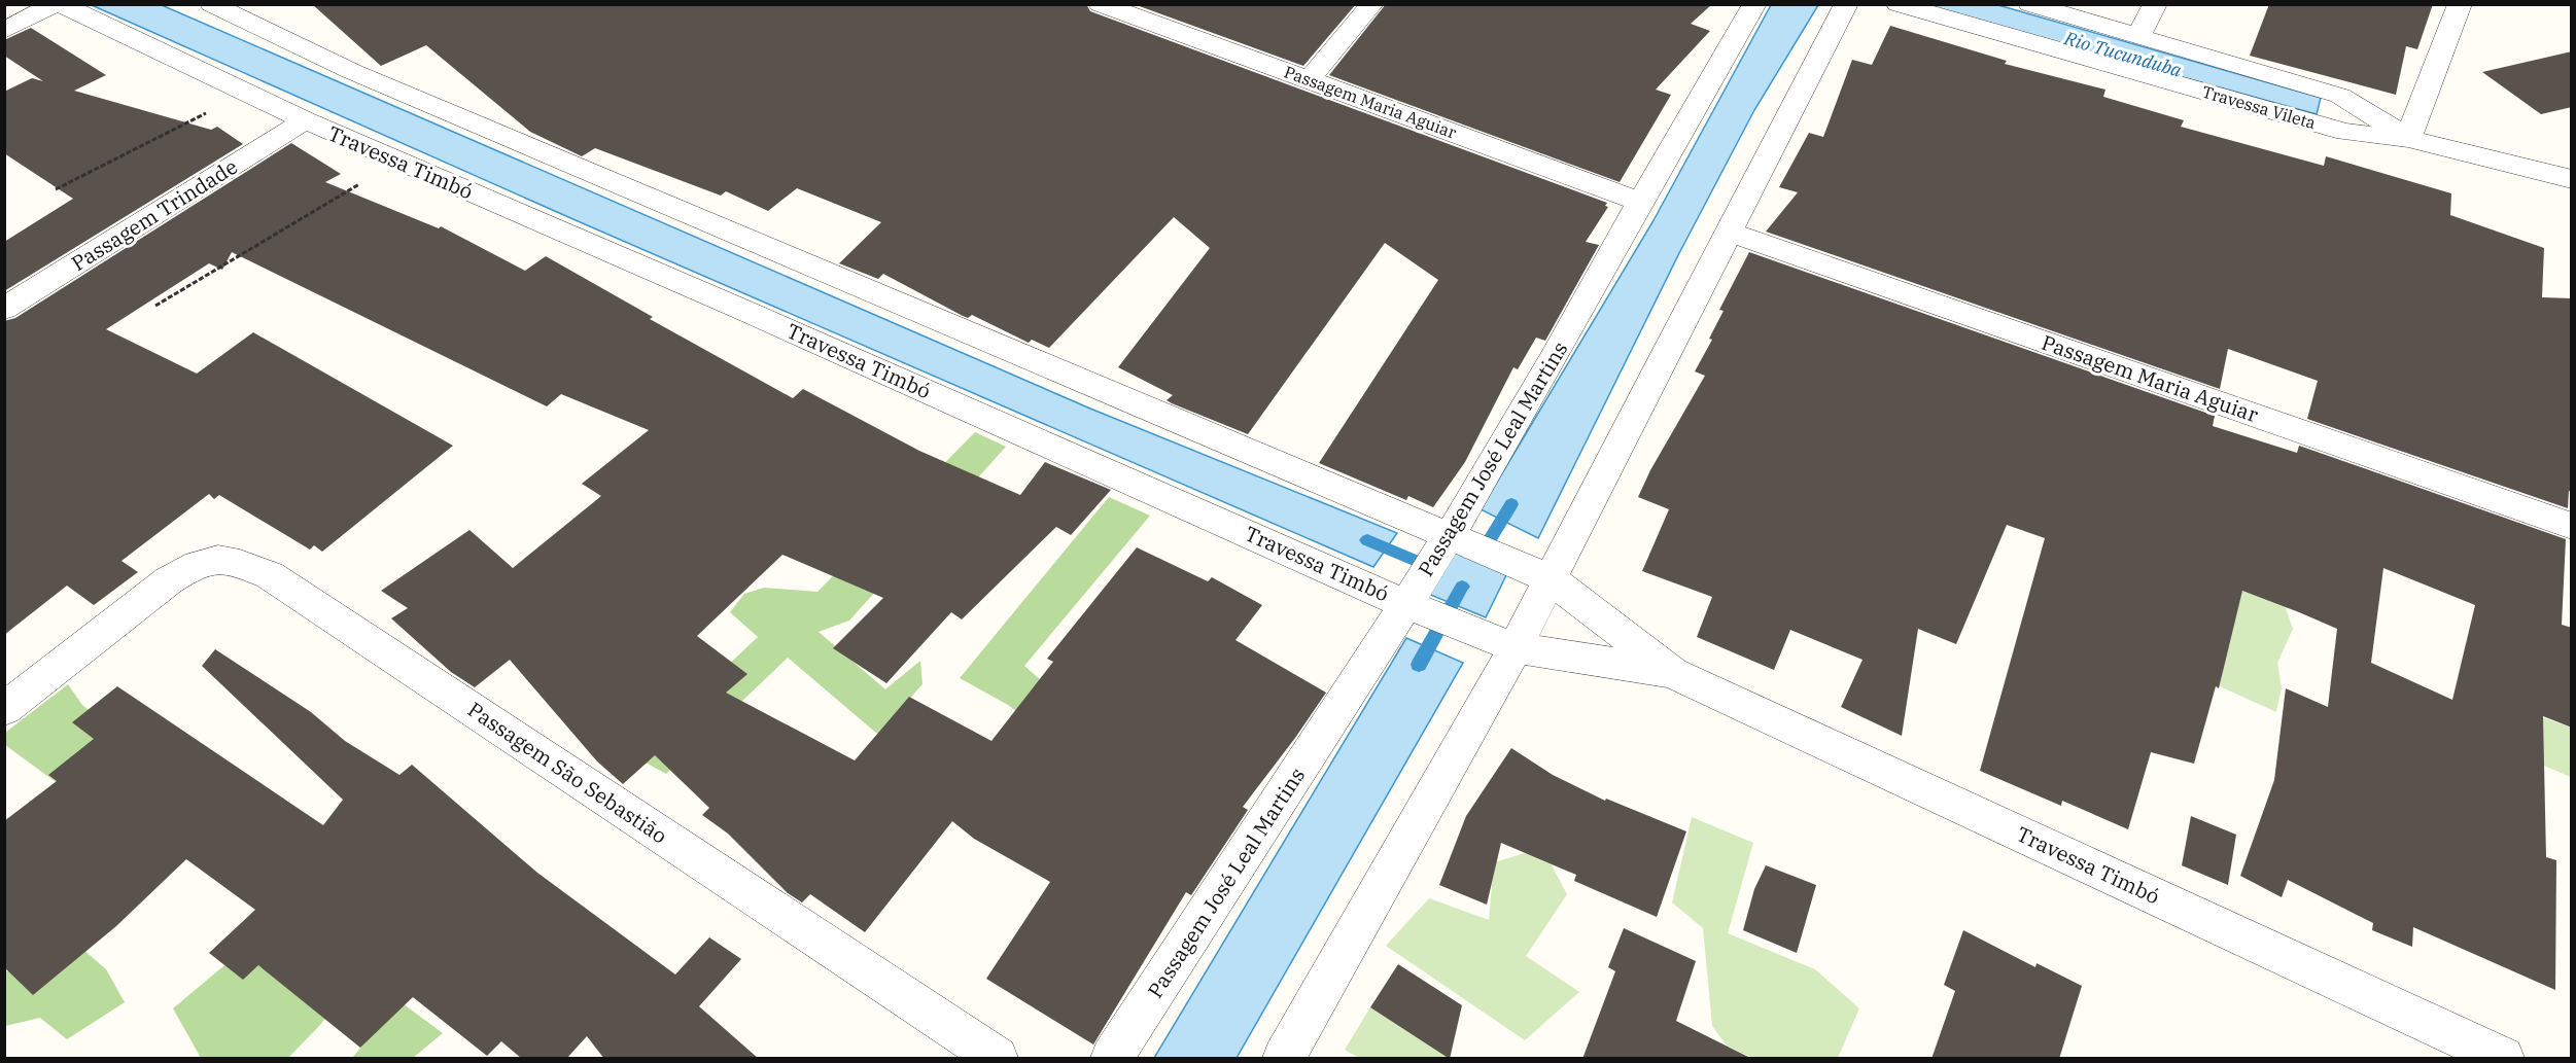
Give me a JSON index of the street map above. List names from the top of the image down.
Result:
{
  "streets": {
    "street": [
      "Passagem Maria Aguiar",
      "Travessa Vileta",
      "Travessa Timbó",
      "Passagem Trindade",
      "Passagem José Leal Martins",
      "Passagem São Sebastião"
    ]
  },
  "crossings": [
    ["Passagem Maria Aguiar", "Passagem José Leal Martins"],
    ["Travessa Timbó", "Passagem Trindade"],
    ["Travessa Timbó", "Passagem José Leal Martins"]
  ],
  "water": ["Rio Tucunduba"]
}
